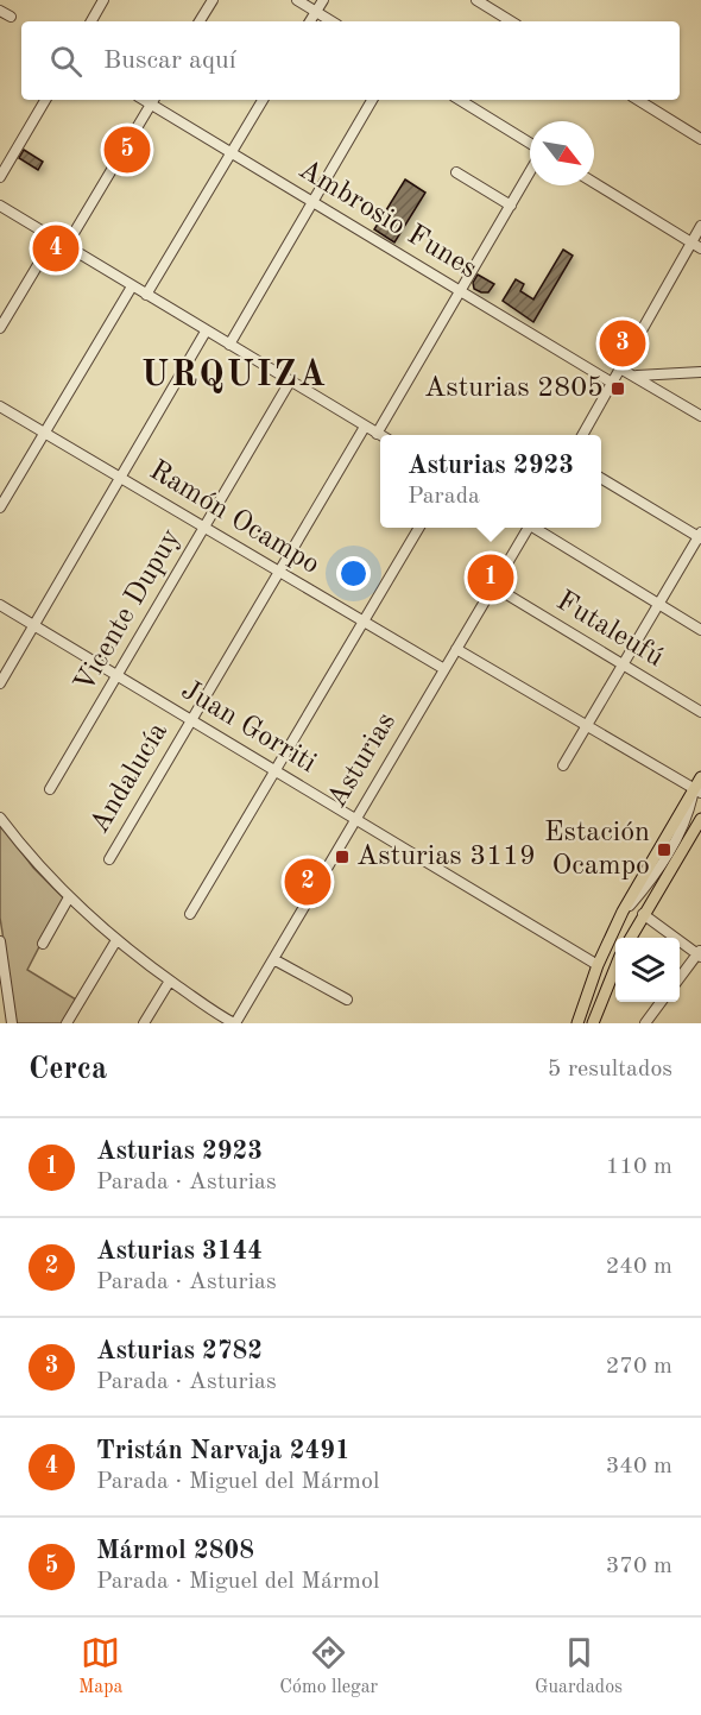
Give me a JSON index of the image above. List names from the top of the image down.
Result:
{
  "streets": {
    "street": [
      "Ambrosio Funes",
      "Ramón Ocampo",
      "Vicente Dupuy",
      "Futaleufú",
      "Juan Gorriti",
      "Asturias",
      "Andalucía"
    ]
  },
  "crossings": [
    ["Ramón Ocampo", "Vicente Dupuy"],
    ["Ramón Ocampo", "Asturias"],
    ["Ramón Ocampo", "Andalucía"],
    ["Vicente Dupuy", "Juan Gorriti"],
    ["Futaleufú", "Asturias"],
    ["Juan Gorriti", "Asturias"],
    ["Juan Gorriti", "Andalucía"]
  ],
  "districts": ["URQUIZA"],
  "places": {
    "transit": ["Asturias 2805", "Estación Ocampo", "Asturias 3119"]
  },
  "north": "bottom right",
  "page": {
    "search": "Buscar aquí",
    "pins": [
      "5",
      "4",
      "3",
      "1",
      "2"
    ],
    "popup": ["Asturias 2923", "Parada"],
    "heading": ["Cerca", "5 resultados"],
    "list": [
      {
        "mark": "1",
        "name": "Asturias 2923",
        "note": "Parada · Asturias",
        "value": "110 m"
      },
      {
        "mark": "2",
        "name": "Asturias 3144",
        "note": "Parada · Asturias",
        "value": "240 m"
      },
      {
        "mark": "3",
        "name": "Asturias 2782",
        "note": "Parada · Asturias",
        "value": "270 m"
      },
      {
        "mark": "4",
        "name": "Tristán Narvaja 2491",
        "note": "Parada · Miguel del Mármol",
        "value": "340 m"
      },
      {
        "mark": "5",
        "name": "Mármol 2808",
        "note": "Parada · Miguel del Mármol",
        "value": "370 m"
      }
    ],
    "nav": ["Mapa", "Cómo llegar", "Guardados"]
  }
}
